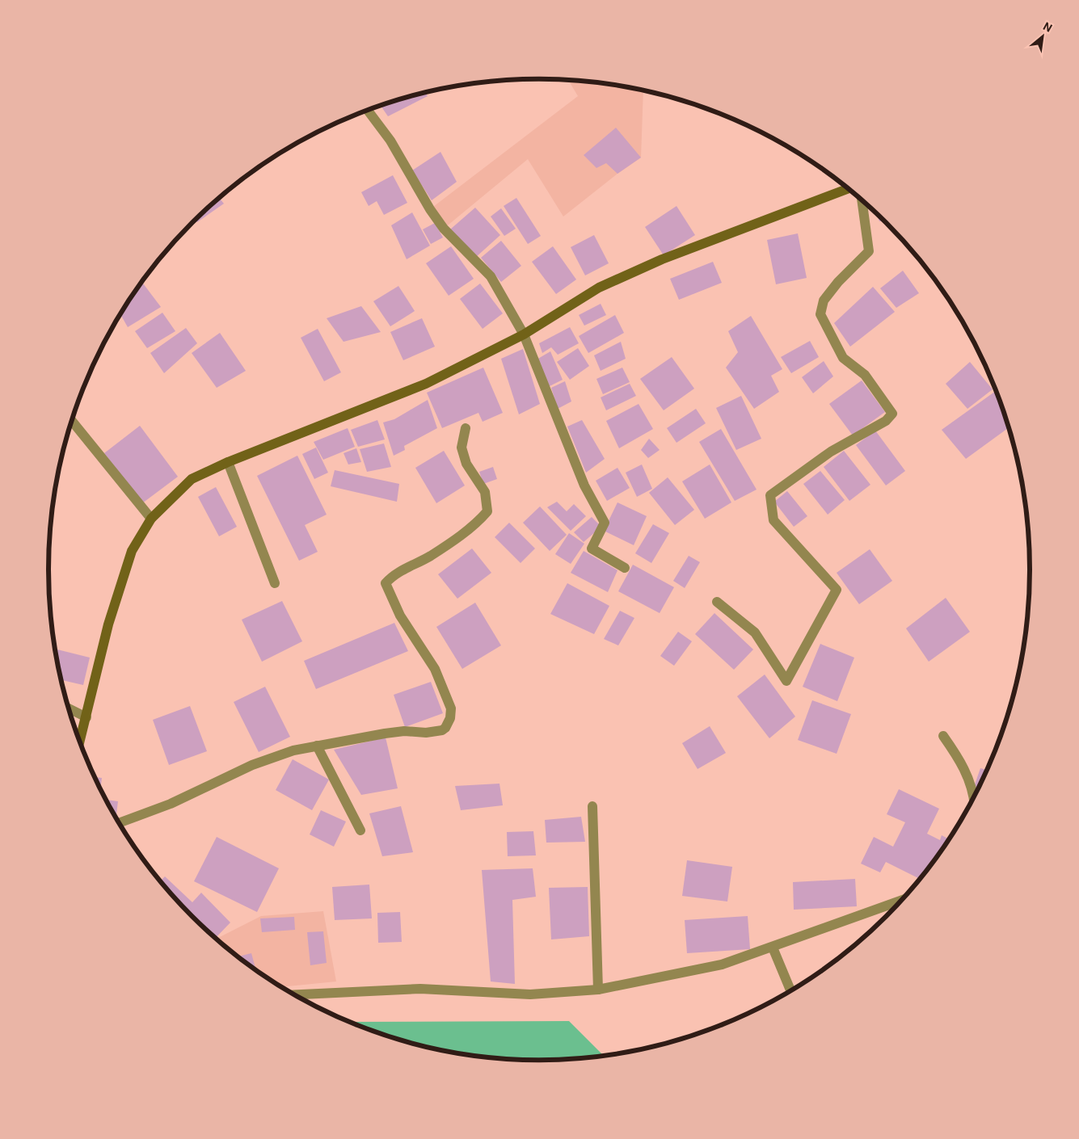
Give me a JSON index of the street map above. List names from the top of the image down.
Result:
{
  "north": "top right"
}
